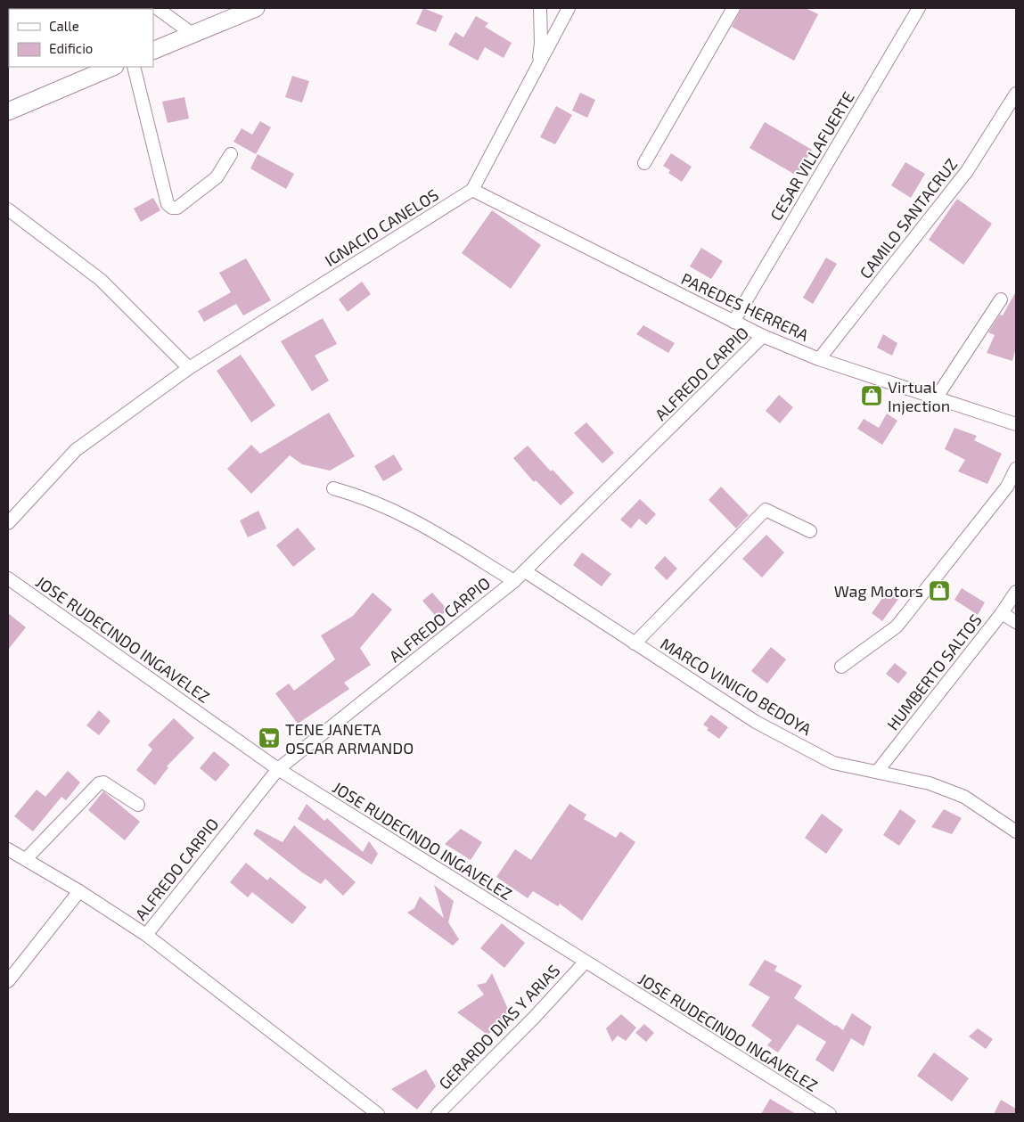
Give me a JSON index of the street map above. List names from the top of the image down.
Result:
{
  "streets": {
    "street": [
      "CESAR VILLAFUERTE",
      "CAMILO SANTACRUZ",
      "IGNACIO CANELOS",
      "PAREDES HERRERA",
      "ALFREDO CARPIO",
      "JOSE RUDECINDO INGAVELEZ",
      "HUMBERTO SALTOS",
      "MARCO VINICIO BEDOYA",
      "GERARDO DIAS Y ARIAS"
    ]
  },
  "crossings": [
    ["CESAR VILLAFUERTE", "PAREDES HERRERA"],
    ["CAMILO SANTACRUZ", "PAREDES HERRERA"],
    ["IGNACIO CANELOS", "PAREDES HERRERA"],
    ["PAREDES HERRERA", "ALFREDO CARPIO"],
    ["ALFREDO CARPIO", "JOSE RUDECINDO INGAVELEZ"],
    ["ALFREDO CARPIO", "MARCO VINICIO BEDOYA"],
    ["JOSE RUDECINDO INGAVELEZ", "GERARDO DIAS Y ARIAS"],
    ["HUMBERTO SALTOS", "MARCO VINICIO BEDOYA"]
  ],
  "places": {
    "shop": ["Virtual Injection", "Wag Motors"],
    "supermarket": ["TENE JANETA OSCAR ARMANDO"]
  },
  "legend": ["Calle", "Edificio"]
}
